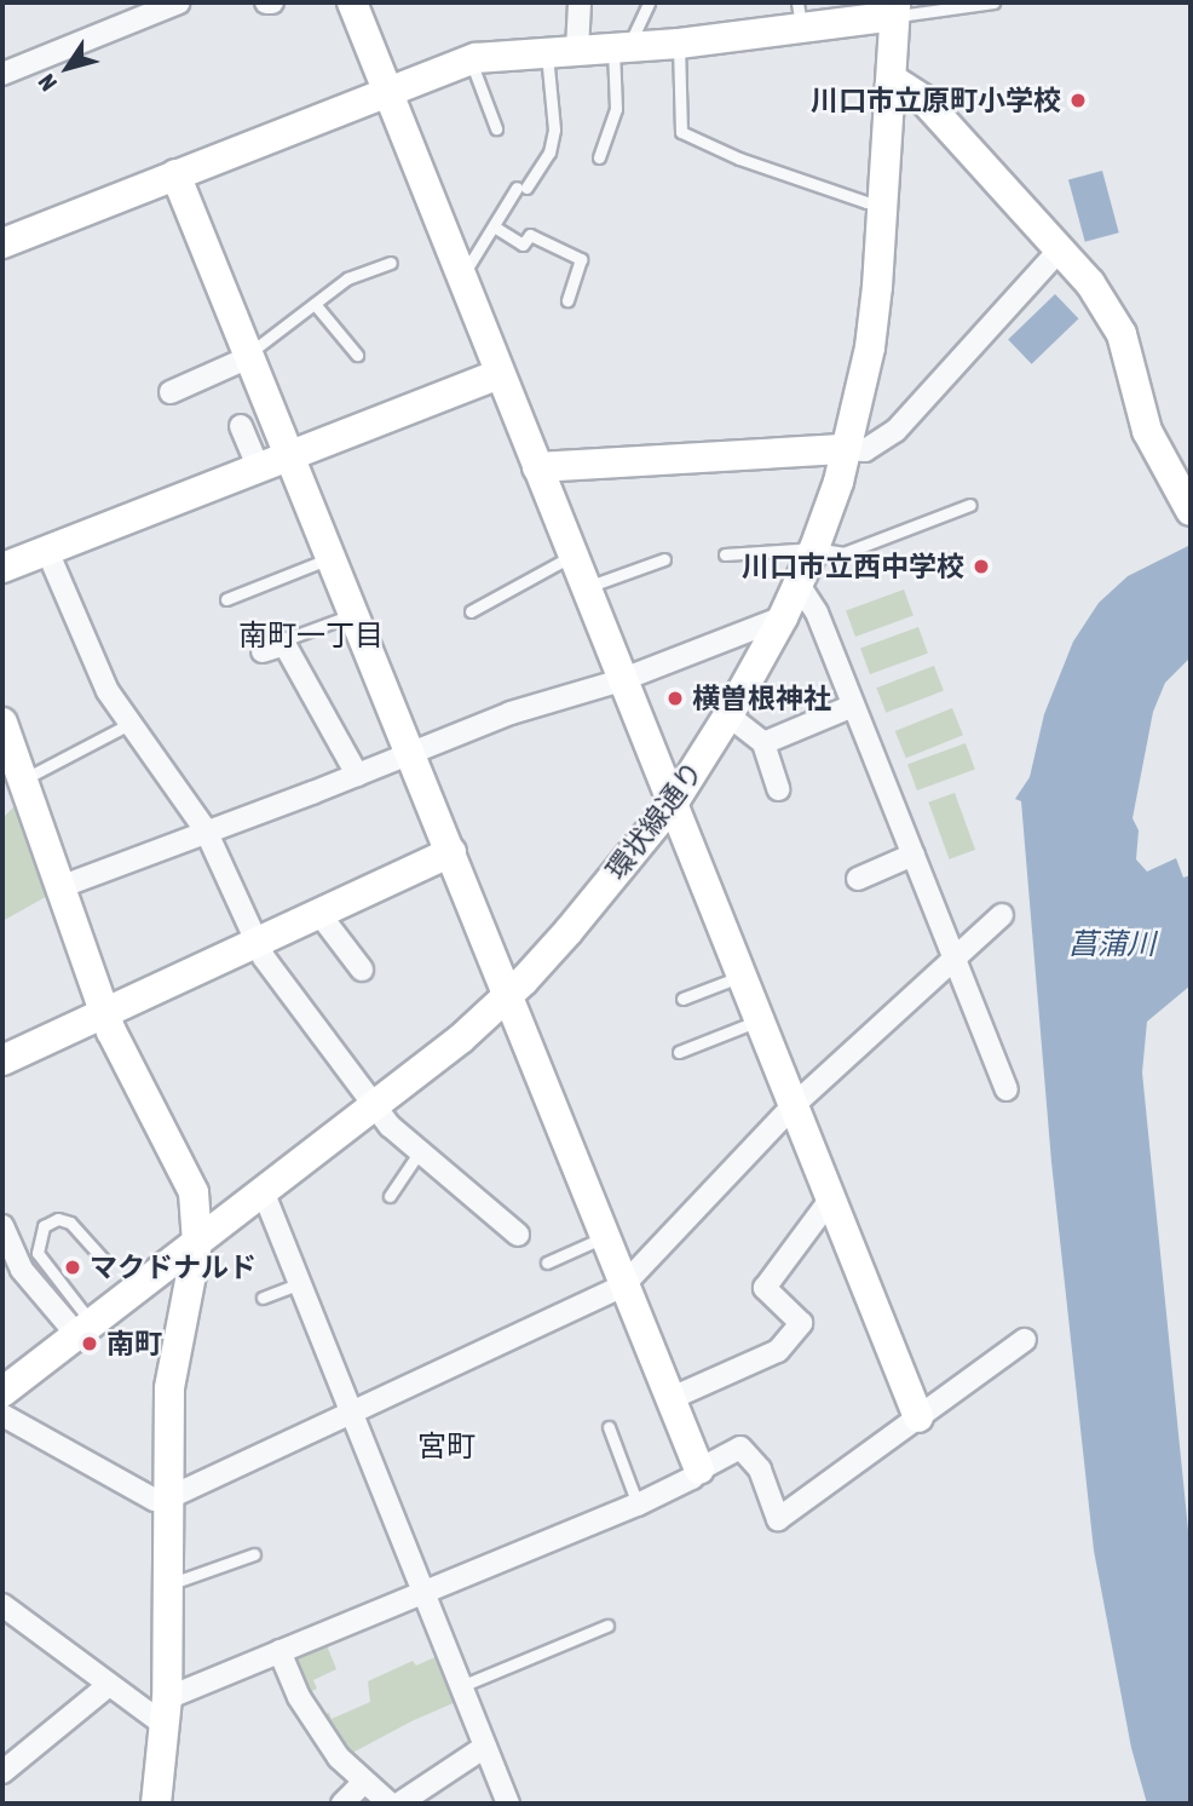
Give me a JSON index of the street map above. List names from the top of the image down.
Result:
{
  "streets": {
    "street": ["環状線通り"]
  },
  "districts": ["南町一丁目", "宮町"],
  "water": ["菖蒲川"],
  "places": [
    "川口市立原町小学校",
    "川口市立西中学校",
    "横曽根神社",
    "マクドナルド",
    "南町"
  ],
  "north": "bottom left"
}
